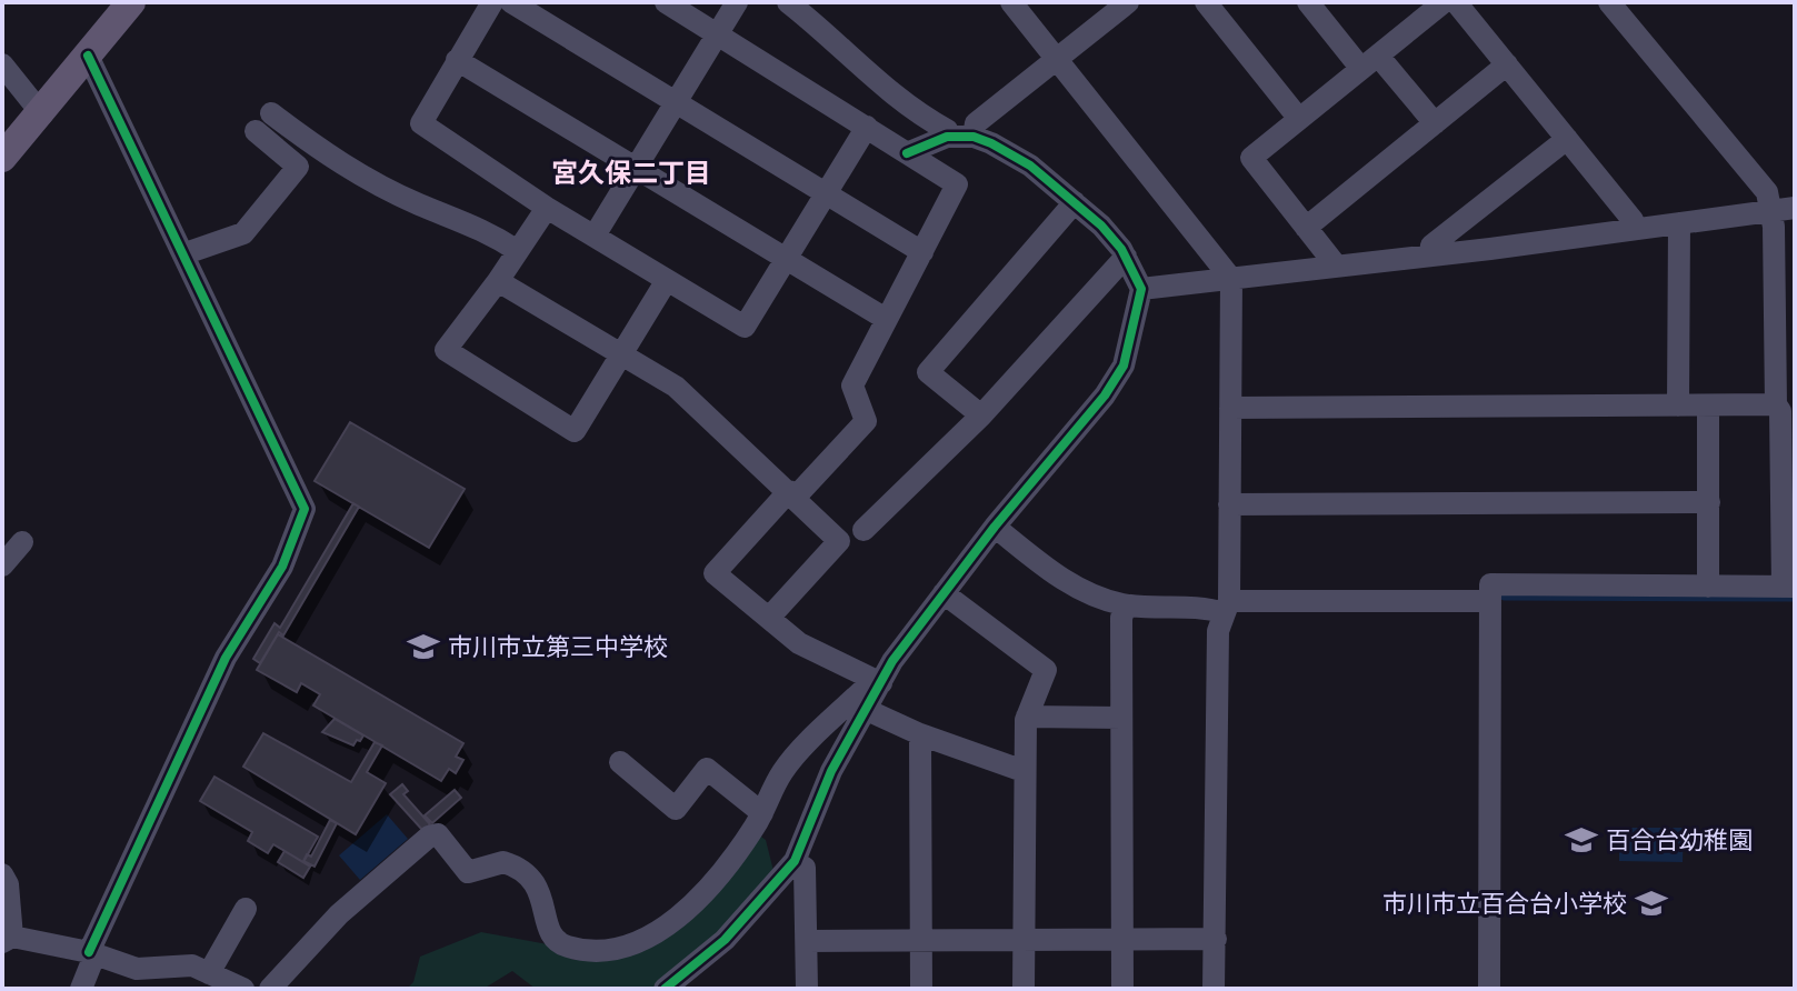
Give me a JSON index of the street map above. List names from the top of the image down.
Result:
{
  "districts": ["宮久保二丁目"],
  "places": {
    "school or university": ["市川市立第三中学校", "百合台幼稚園", "市川市立百合台小学校"]
  }
}
